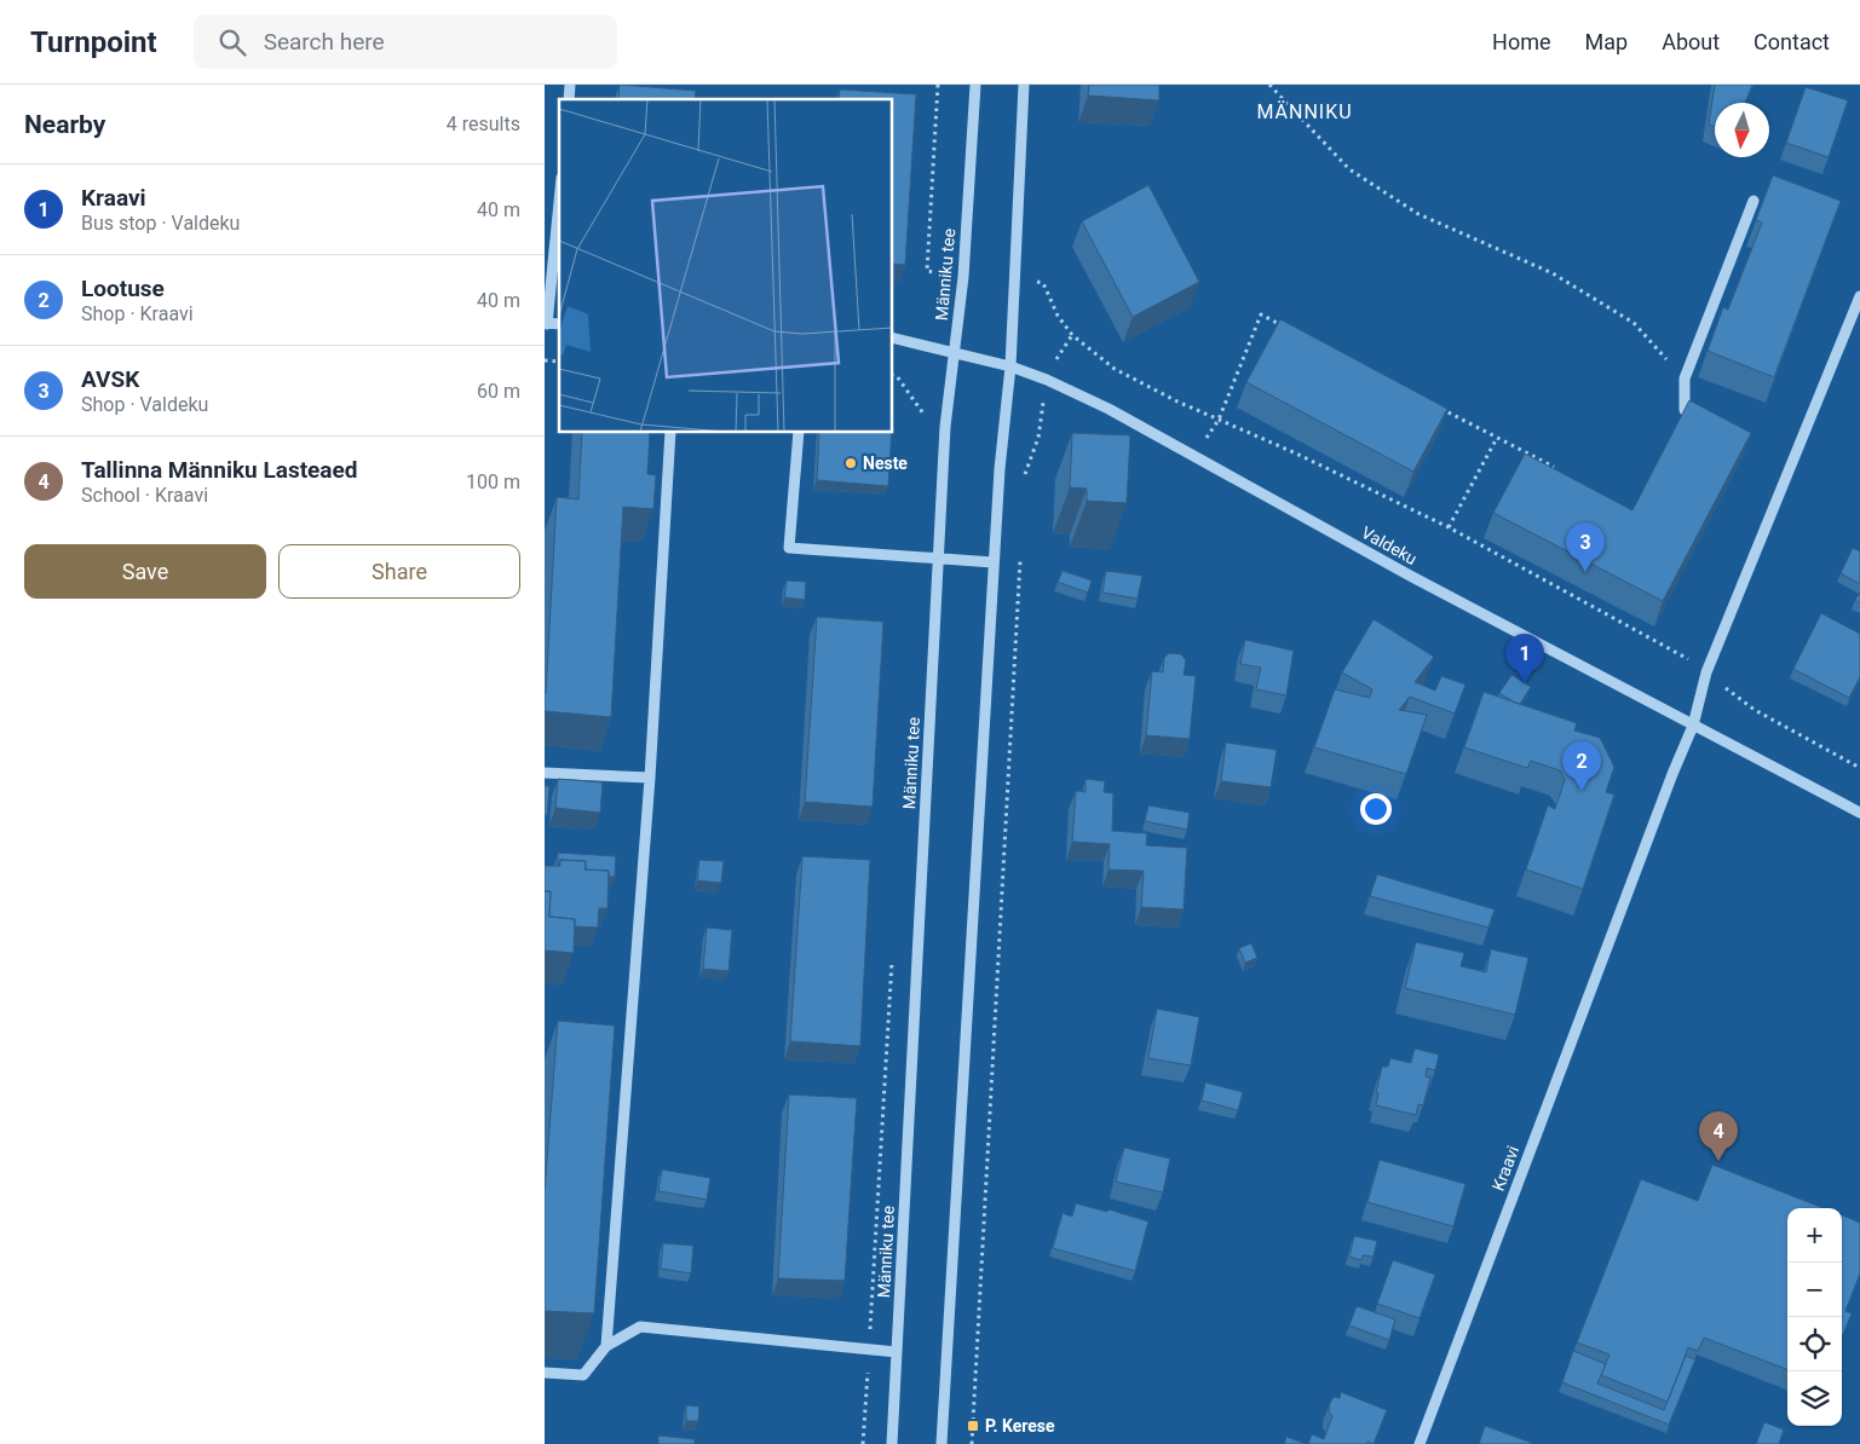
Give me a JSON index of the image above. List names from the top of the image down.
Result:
{
  "streets": {
    "street": ["Männiku tee", "Valdeku", "Kraavi"]
  },
  "crossings": [
    ["Männiku tee", "Valdeku"],
    ["Valdeku", "Kraavi"]
  ],
  "districts": ["MÄNNIKU"],
  "places": {
    "other": ["Neste"],
    "transit": ["P. Kerese"]
  },
  "north": "bottom",
  "page": {
    "header": "Turnpoint",
    "search": "Search here",
    "nav": [
      "Home",
      "Map",
      "About",
      "Contact"
    ],
    "heading": ["Nearby", "4 results"],
    "list": [
      {
        "mark": "1",
        "name": "Kraavi",
        "note": "Bus stop · Valdeku",
        "value": "40 m"
      },
      {
        "mark": "2",
        "name": "Lootuse",
        "note": "Shop · Kraavi",
        "value": "40 m"
      },
      {
        "mark": "3",
        "name": "AVSK",
        "note": "Shop · Valdeku",
        "value": "60 m"
      },
      {
        "mark": "4",
        "name": "Tallinna Männiku Lasteaed",
        "note": "School · Kraavi",
        "value": "100 m"
      }
    ],
    "pins": [
      "3",
      "1",
      "2",
      "4"
    ],
    "buttons": ["Save", "Share"],
    "map_buttons": ["+", "−"]
  }
}
